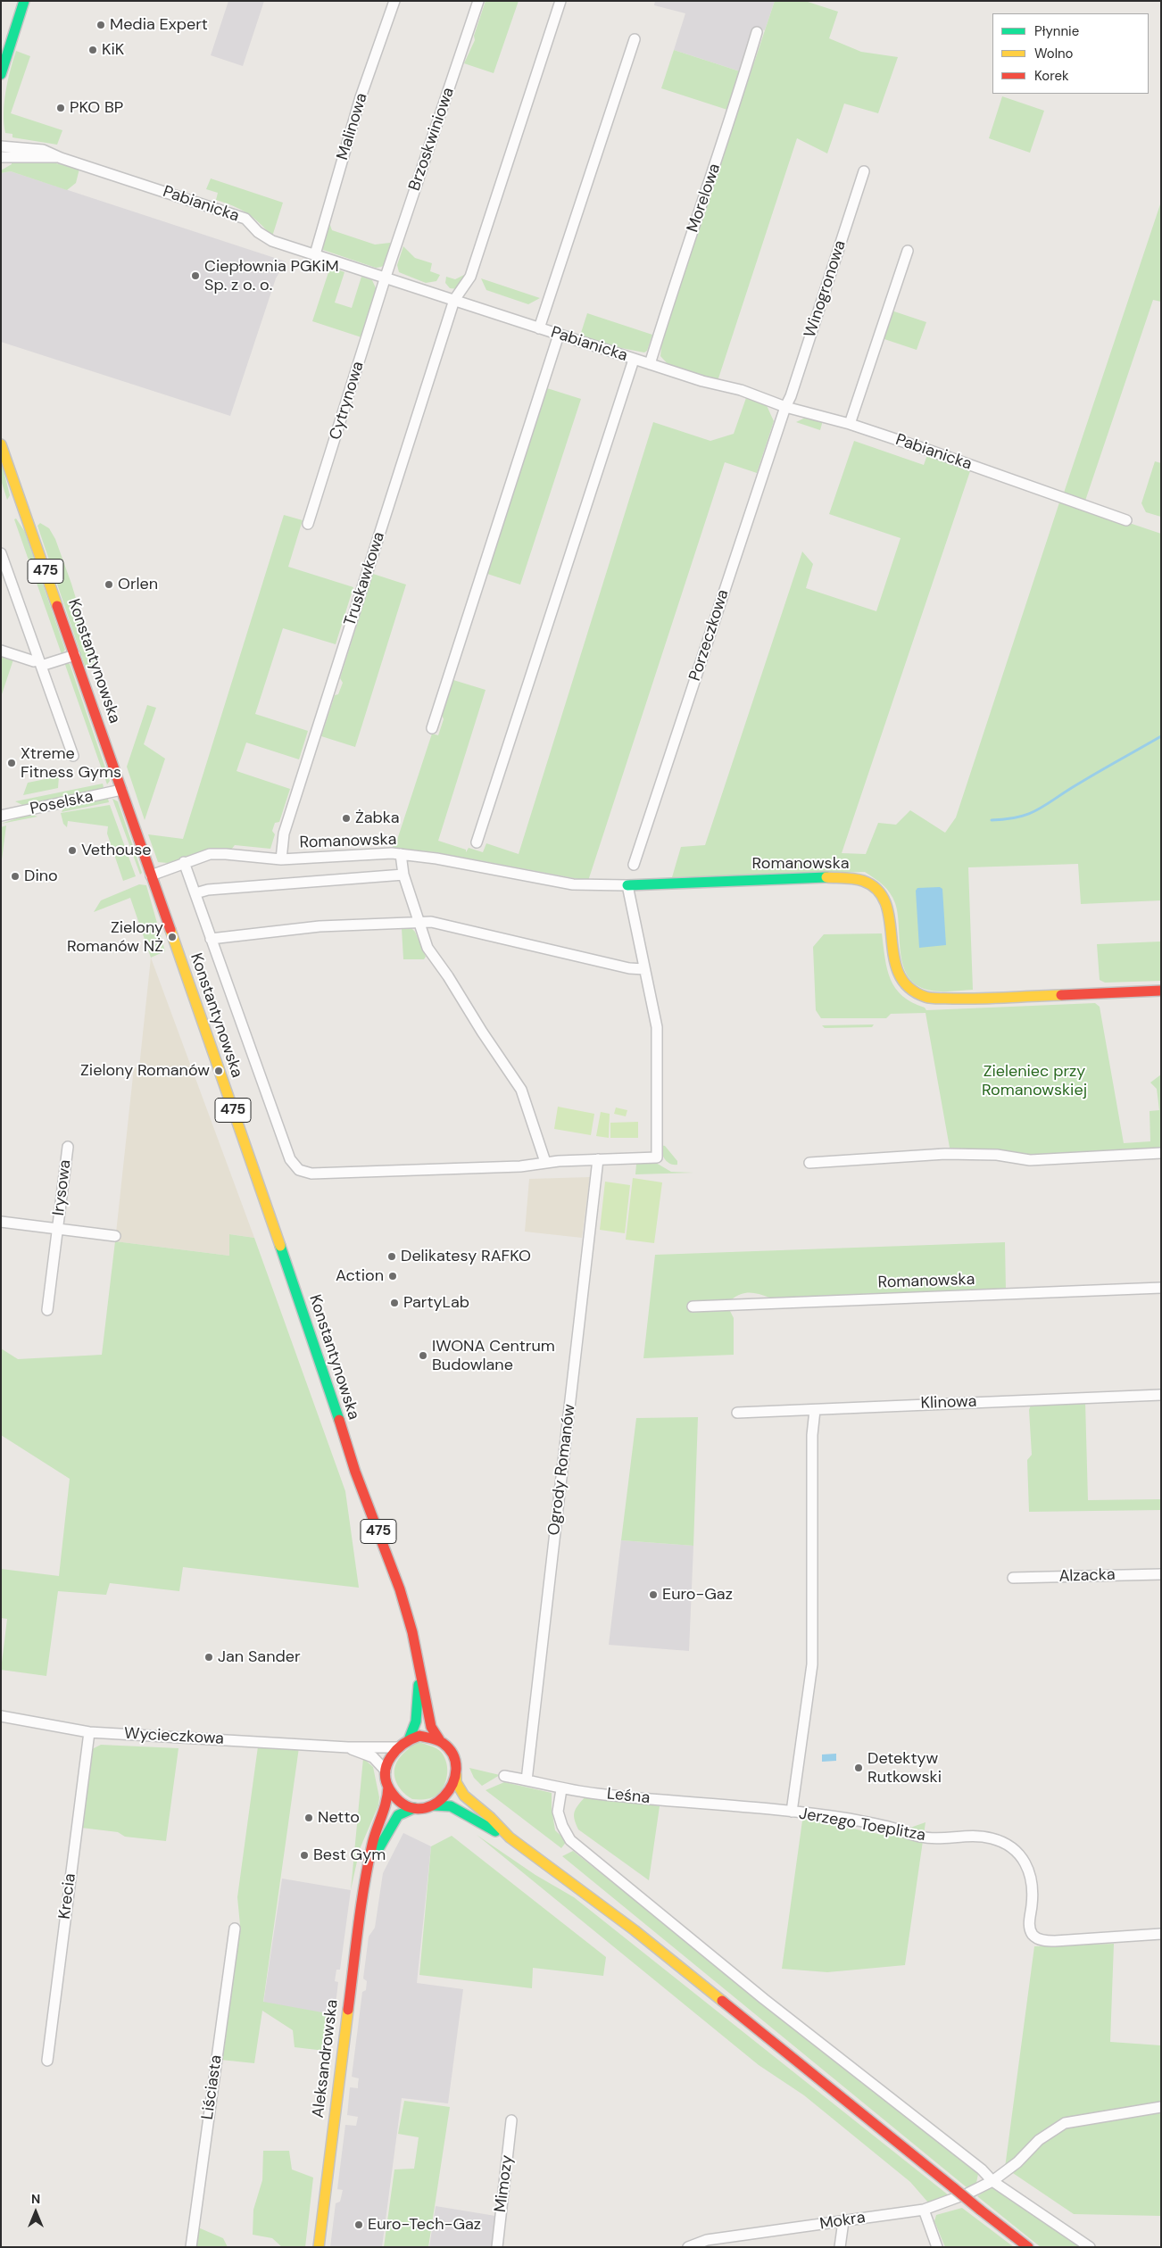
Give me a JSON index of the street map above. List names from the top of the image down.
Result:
{
  "streets": {
    "main road": [
      "475",
      "Konstantynowska",
      "Romanowska",
      "Aleksandrowska"
    ],
    "street": [
      "Malinowa",
      "Brzoskwiniowa",
      "Morelowa",
      "Pabianicka",
      "Winogronowa",
      "Cytrynowa",
      "Truskawkowa",
      "Porzeczkowa",
      "Poselska",
      "Irysowa",
      "Klinowa",
      "Ogrody Romanów",
      "Alzacka",
      "Wycieczkowa",
      "Leśna",
      "Jerzego Toeplitza",
      "Krecia",
      "Liściasta",
      "Mimozy",
      "Mokra"
    ]
  },
  "crossings": [
    ["Malinowa", "Pabianicka"],
    ["Brzoskwiniowa", "Pabianicka"],
    ["Brzoskwiniowa", "Cytrynowa"],
    ["Morelowa", "Pabianicka"],
    ["Pabianicka", "Winogronowa"],
    ["Pabianicka", "Cytrynowa"],
    ["Pabianicka", "Truskawkowa"],
    ["Pabianicka", "Porzeczkowa"],
    ["Winogronowa", "Porzeczkowa"],
    ["475", "Konstantynowska"],
    ["475", "Wycieczkowa"],
    ["475", "Aleksandrowska"],
    ["Truskawkowa", "Romanowska"],
    ["Konstantynowska", "Poselska"],
    ["Konstantynowska", "Romanowska"],
    ["Konstantynowska", "Wycieczkowa"],
    ["Konstantynowska", "Aleksandrowska"],
    ["Ogrody Romanów", "Leśna"],
    ["Wycieczkowa", "Krecia"],
    ["Wycieczkowa", "Aleksandrowska"],
    ["Leśna", "Jerzego Toeplitza"]
  ],
  "parks": ["Zieleniec przy Romanowskiej"],
  "places": [
    "Media Expert",
    "KiK",
    "PKO BP",
    "Ciepłownia PGKiM Sp. z o. o.",
    "Orlen",
    "Xtreme Fitness Gyms",
    "Żabka",
    "Vethouse",
    "Dino",
    "Zielony Romanów NŻ",
    "Zielony Romanów",
    "Delikatesy RAFKO",
    "Action",
    "PartyLab",
    "IWONA Centrum Budowlane",
    "Euro-Gaz",
    "Jan Sander",
    "Detektyw Rutkowski",
    "Netto",
    "Best Gym",
    "Euro-Tech-Gaz"
  ],
  "legend": ["Płynnie", "Wolno", "Korek"],
  "north": "top"
}
